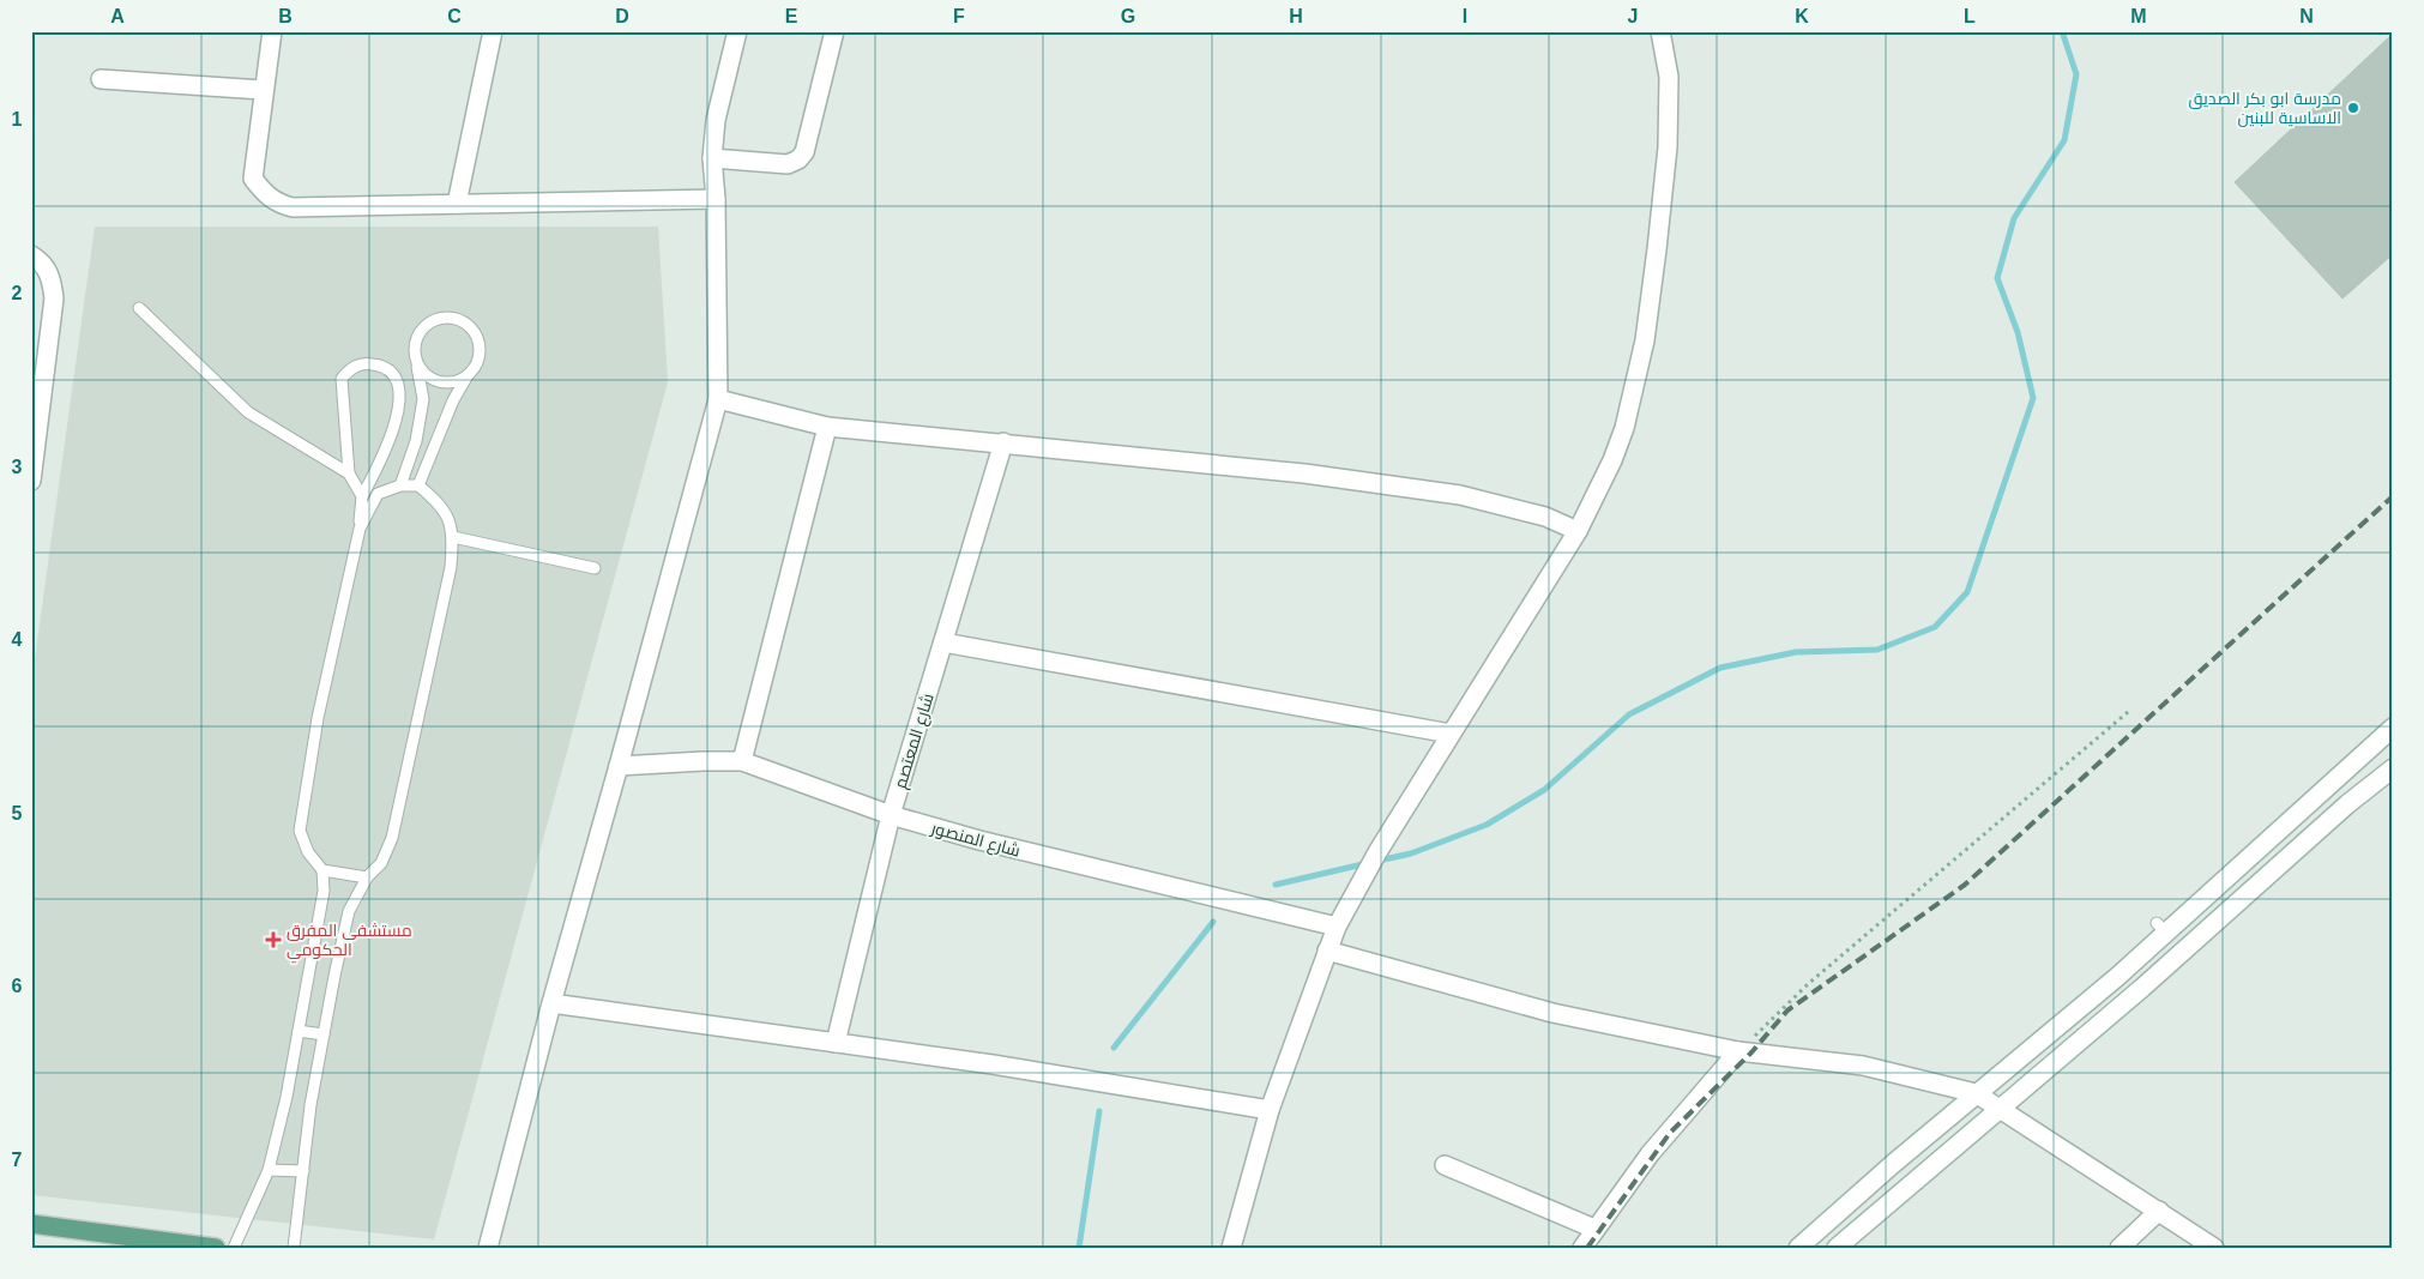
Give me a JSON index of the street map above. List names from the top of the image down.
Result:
{
  "streets": {
    "street": ["شارع المعتصم", "شارع المنصور"]
  },
  "crossings": [
    ["شارع المعتصم", "شارع المنصور"]
  ],
  "places": {
    "other": ["مدرسة ابو بكر الصديق الاساسية للبنين"],
    "health": ["مستشفى المفرق الحكومي"]
  },
  "grid": {
    "columns": [
      "A",
      "B",
      "C",
      "D",
      "E",
      "F",
      "G",
      "H",
      "I",
      "J",
      "K",
      "L",
      "M",
      "N"
    ],
    "rows": [
      "1",
      "2",
      "3",
      "4",
      "5",
      "6",
      "7"
    ]
  }
}
